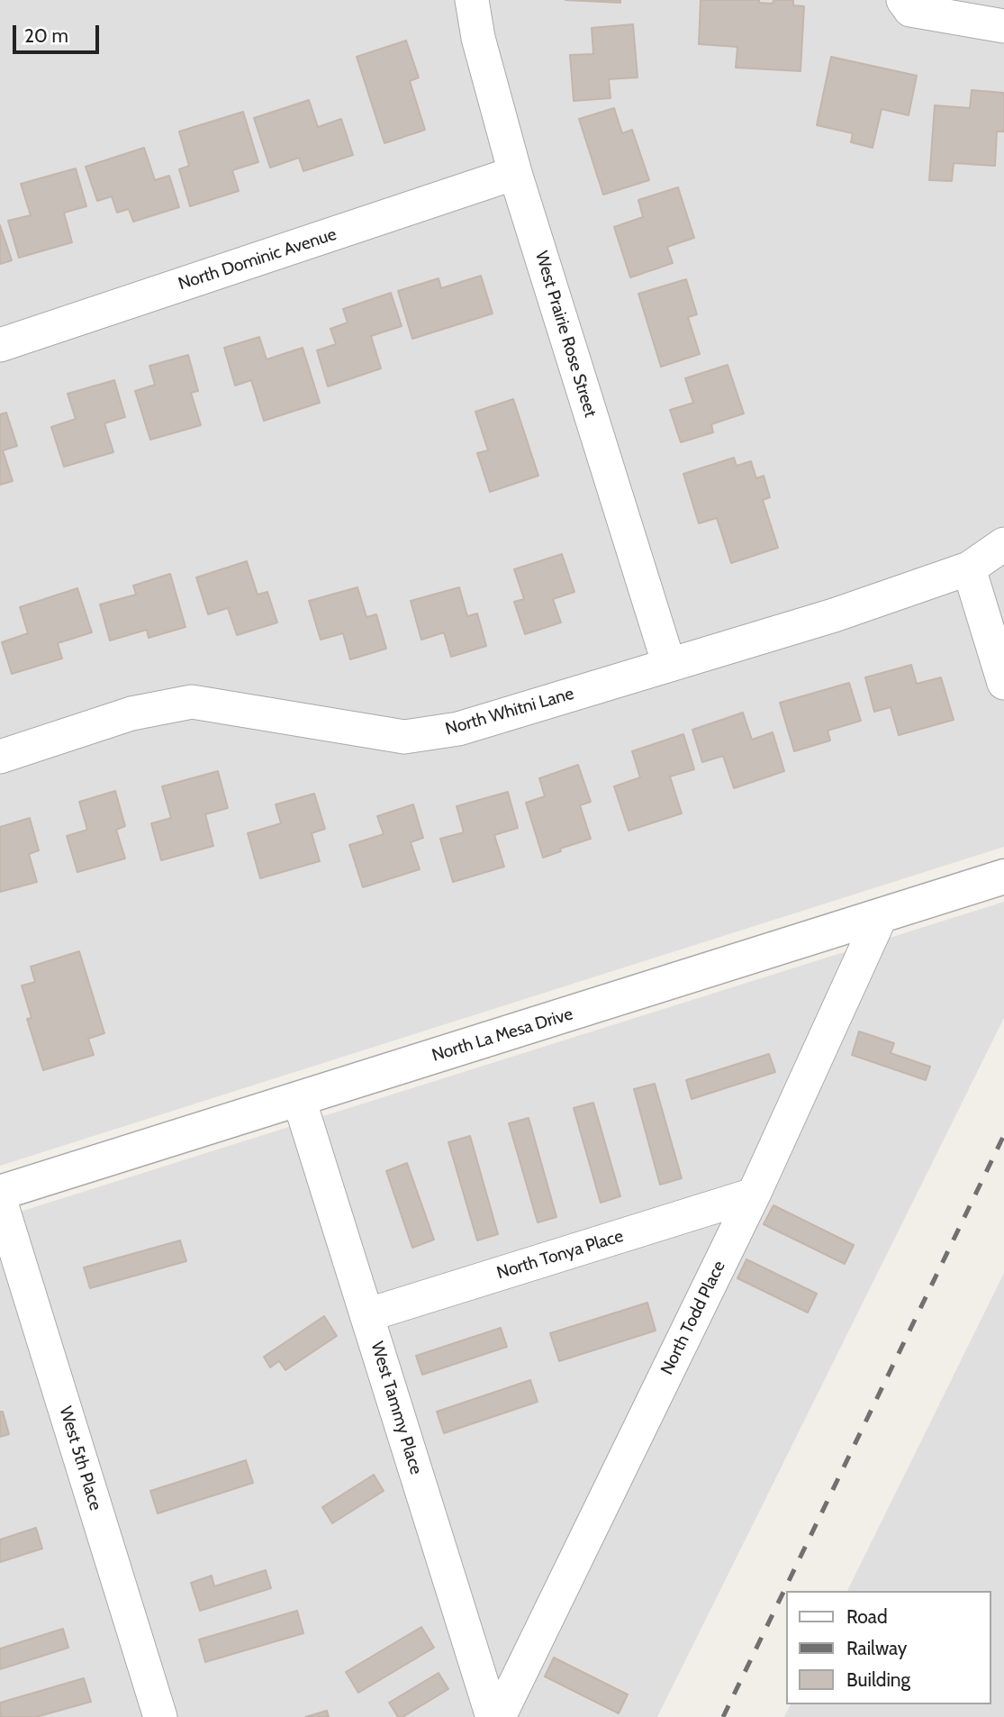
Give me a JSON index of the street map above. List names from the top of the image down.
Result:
{
  "streets": {
    "street": [
      "North Dominic Avenue",
      "West Prairie Rose Street",
      "North Whitni Lane",
      "North La Mesa Drive",
      "North Tonya Place",
      "North Todd Place",
      "West Tammy Place",
      "West 5th Place"
    ]
  },
  "crossings": [
    ["North Dominic Avenue", "West Prairie Rose Street"],
    ["West Prairie Rose Street", "North Whitni Lane"],
    ["North La Mesa Drive", "North Todd Place"],
    ["North La Mesa Drive", "West Tammy Place"],
    ["North Tonya Place", "North Todd Place"],
    ["North Tonya Place", "West Tammy Place"]
  ],
  "legend": ["Road", "Railway", "Building"],
  "scale_bar": "20 m"
}
